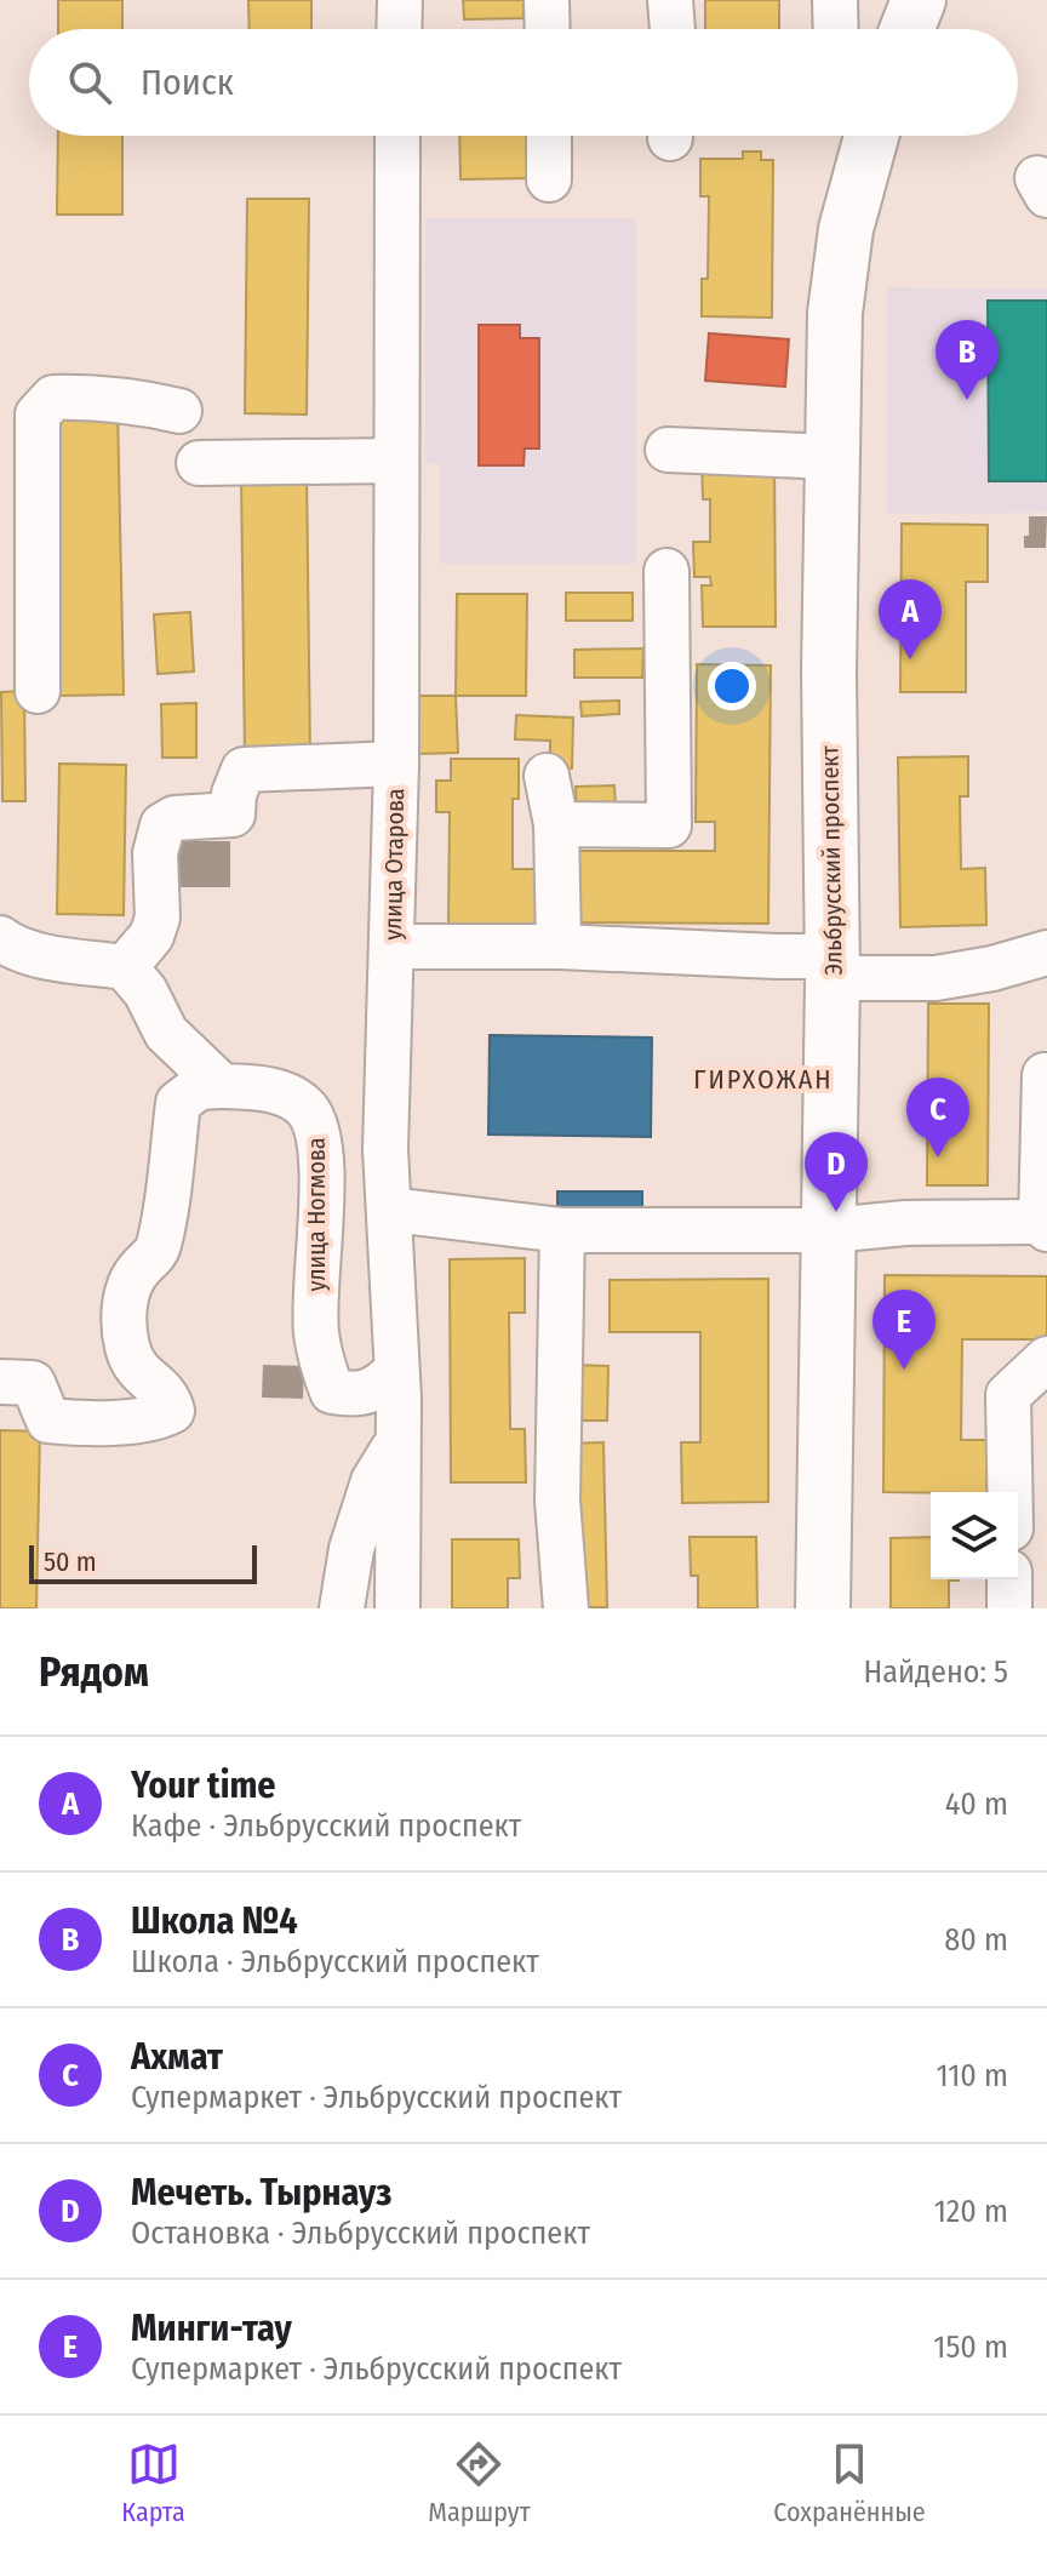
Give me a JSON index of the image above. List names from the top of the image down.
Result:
{
  "streets": {
    "main road": ["Эльбрусский проспект"],
    "street": ["улица Отарова", "улица Ногмова"]
  },
  "crossings": [
    ["улица Отарова", "улица Ногмова"]
  ],
  "districts": ["ГИРХОЖАН"],
  "scale_bar": "50 m",
  "page": {
    "search": "Поиск",
    "pins": [
      "B",
      "A",
      "C",
      "D",
      "E"
    ],
    "scale": "50 m",
    "heading": ["Рядом", "Найдено: 5"],
    "list": [
      {
        "mark": "A",
        "name": "Your time",
        "note": "Кафе · Эльбрусский проспект",
        "value": "40 m"
      },
      {
        "mark": "B",
        "name": "Школа №4",
        "note": "Школа · Эльбрусский проспект",
        "value": "80 m"
      },
      {
        "mark": "C",
        "name": "Ахмат",
        "note": "Супермаркет · Эльбрусский проспект",
        "value": "110 m"
      },
      {
        "mark": "D",
        "name": "Мечеть. Тырнауз",
        "note": "Остановка · Эльбрусский проспект",
        "value": "120 m"
      },
      {
        "mark": "E",
        "name": "Минги-тау",
        "note": "Супермаркет · Эльбрусский проспект",
        "value": "150 m"
      }
    ],
    "nav": ["Карта", "Маршрут", "Сохранённые"]
  }
}
